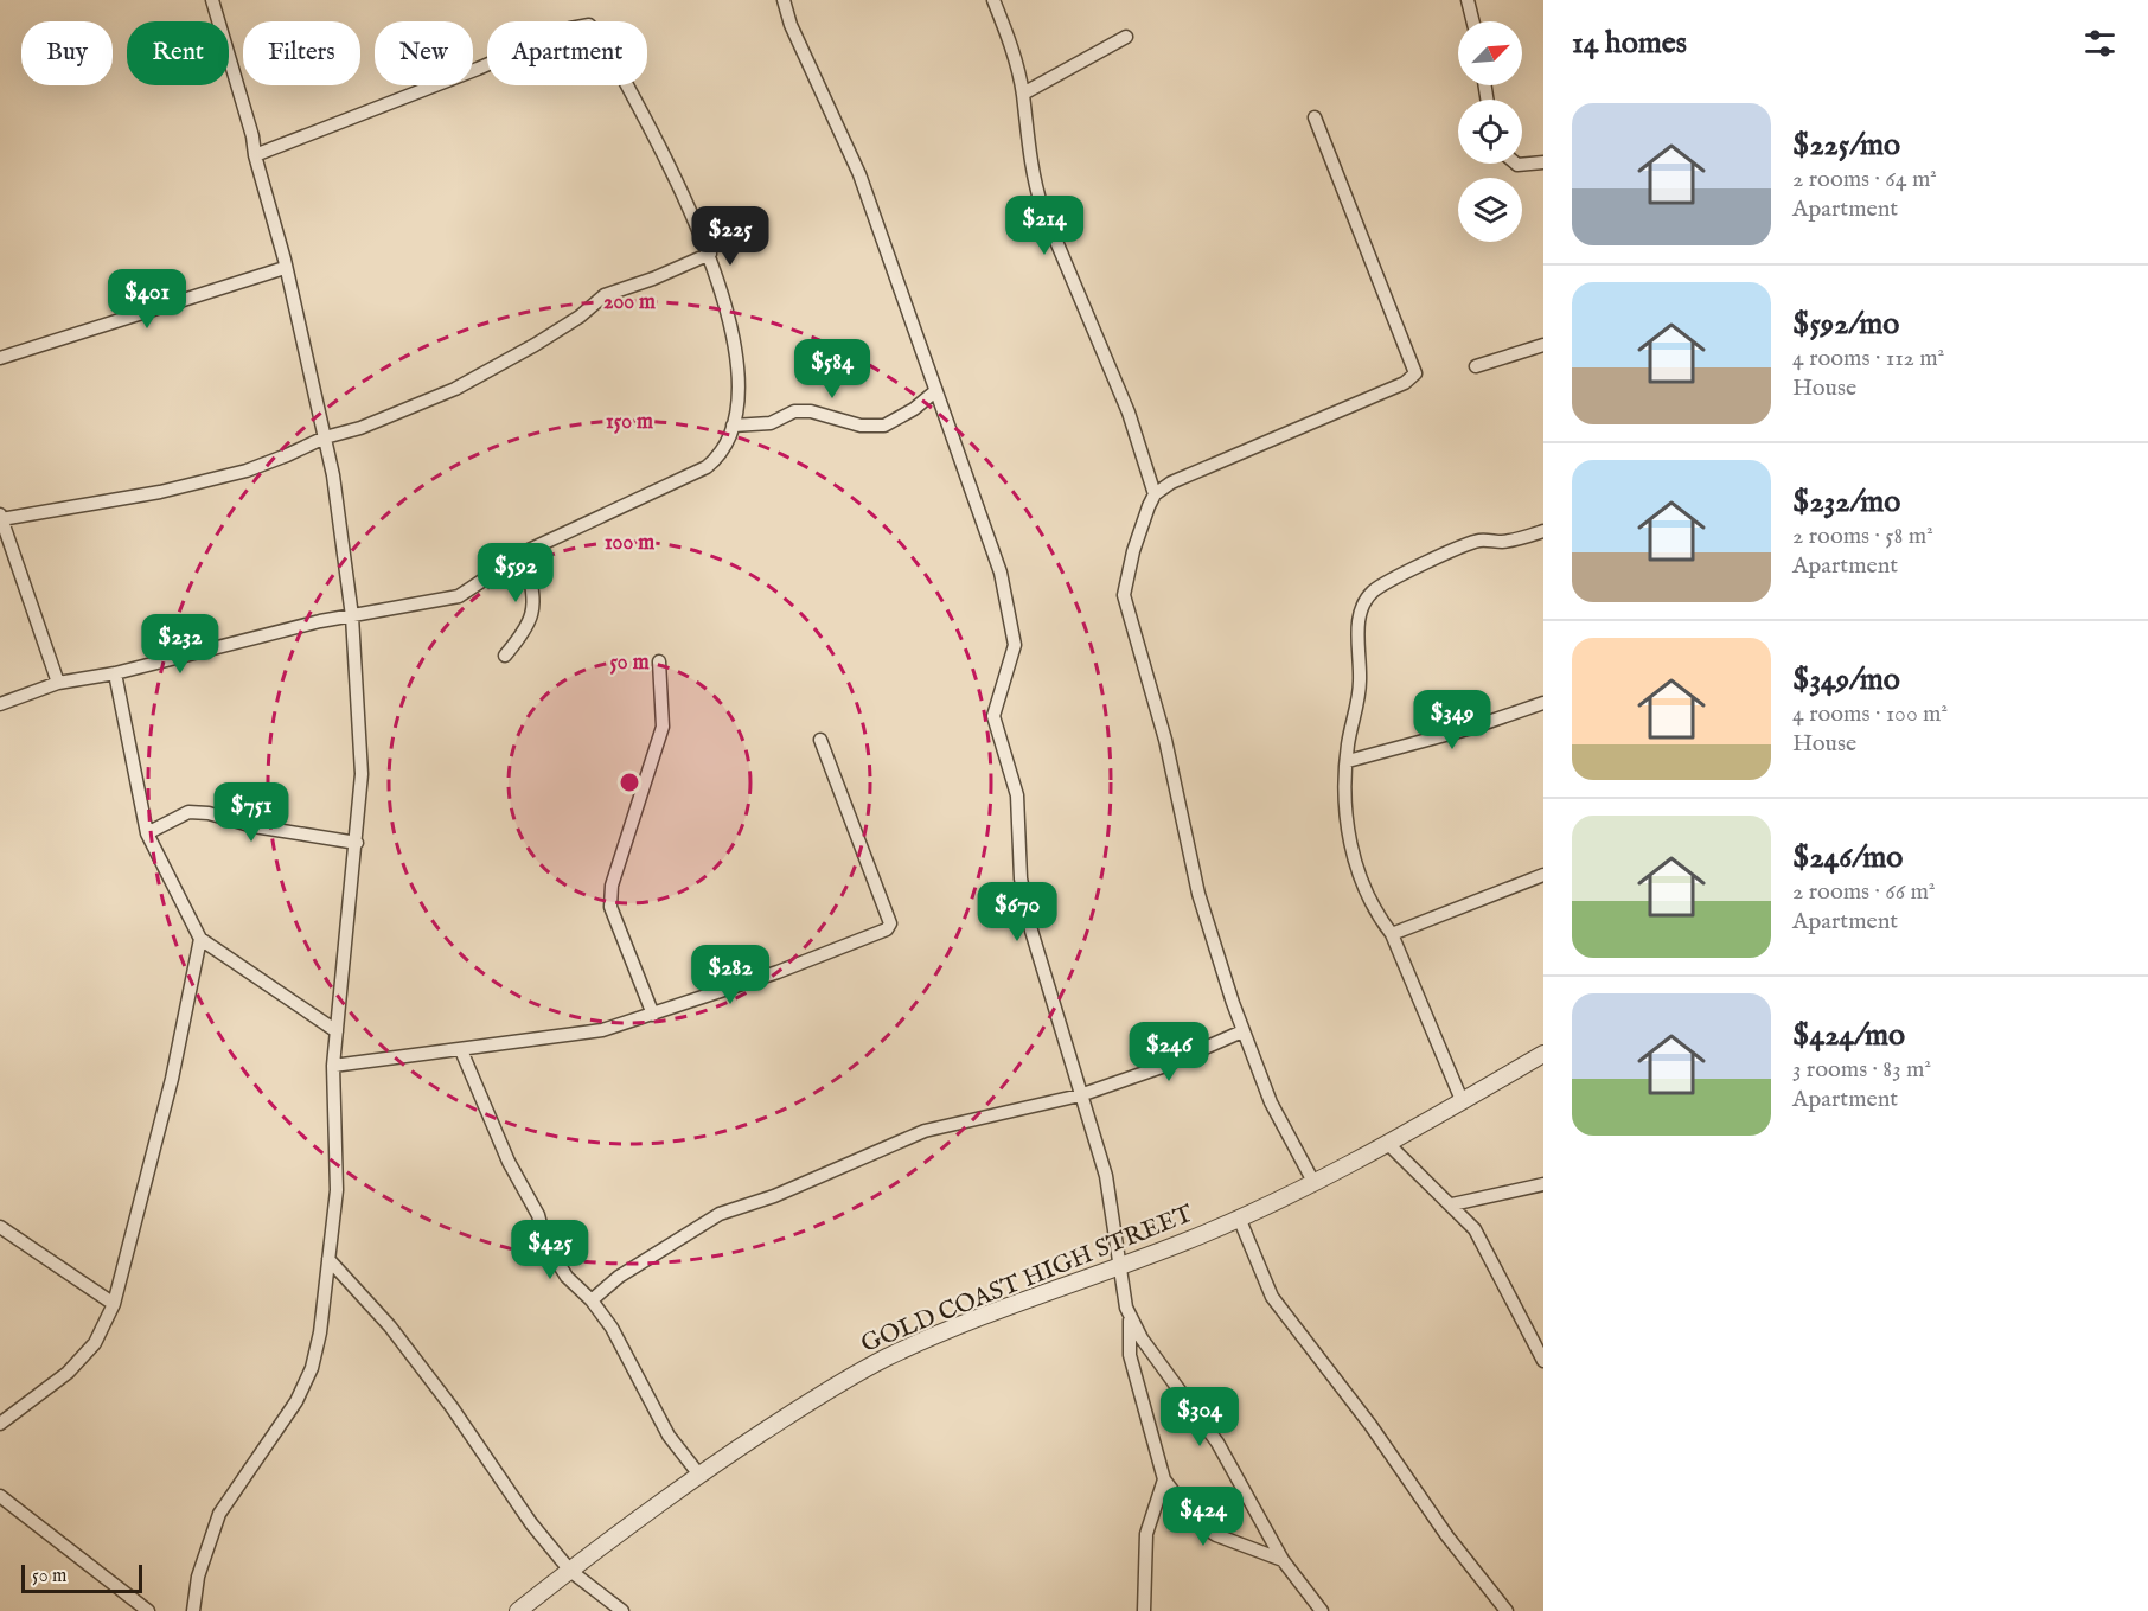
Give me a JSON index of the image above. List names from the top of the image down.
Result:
{
  "streets": {
    "street": ["GOLD COAST HIGH STREET"]
  },
  "scale_bar": "50 m",
  "north": "top right",
  "page": {
    "heading": "14 homes",
    "chip": [
      "Buy",
      "Rent",
      "Filters",
      "New",
      "Apartment"
    ],
    "list": [
      {
        "name": "$225/mo",
        "note": "2 rooms · 64 m² · Apartment"
      },
      {
        "name": "$592/mo",
        "note": "4 rooms · 112 m² · House"
      },
      {
        "name": "$232/mo",
        "note": "2 rooms · 58 m² · Apartment"
      },
      {
        "name": "$349/mo",
        "note": "4 rooms · 100 m² · House"
      },
      {
        "name": "$246/mo",
        "note": "2 rooms · 66 m² · Apartment"
      },
      {
        "name": "$424/mo",
        "note": "3 rooms · 83 m² · Apartment"
      }
    ],
    "price": [
      "$214",
      "$225",
      "$401",
      "$584",
      "$592",
      "$232",
      "$349",
      "$751",
      "$670",
      "$282",
      "$246",
      "$425",
      "$304",
      "$424"
    ],
    "scale": "50 m"
  },
  "rings": [
    "200 m",
    "150 m",
    "100 m",
    "50 m"
  ]
}
